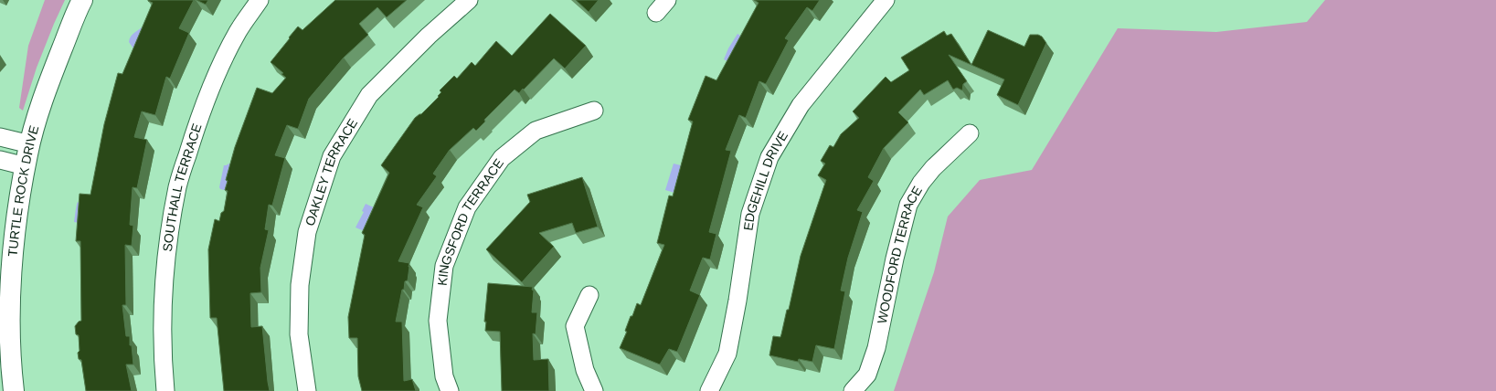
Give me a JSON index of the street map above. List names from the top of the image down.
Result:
{
  "streets": {
    "street": [
      "OAKLEY TERRACE",
      "EDGEHILL DRIVE",
      "SOUTHALL TERRACE",
      "TURTLE ROCK DRIVE",
      "KINGSFORD TERRACE",
      "WOODFORD TERRACE"
    ]
  }
}
